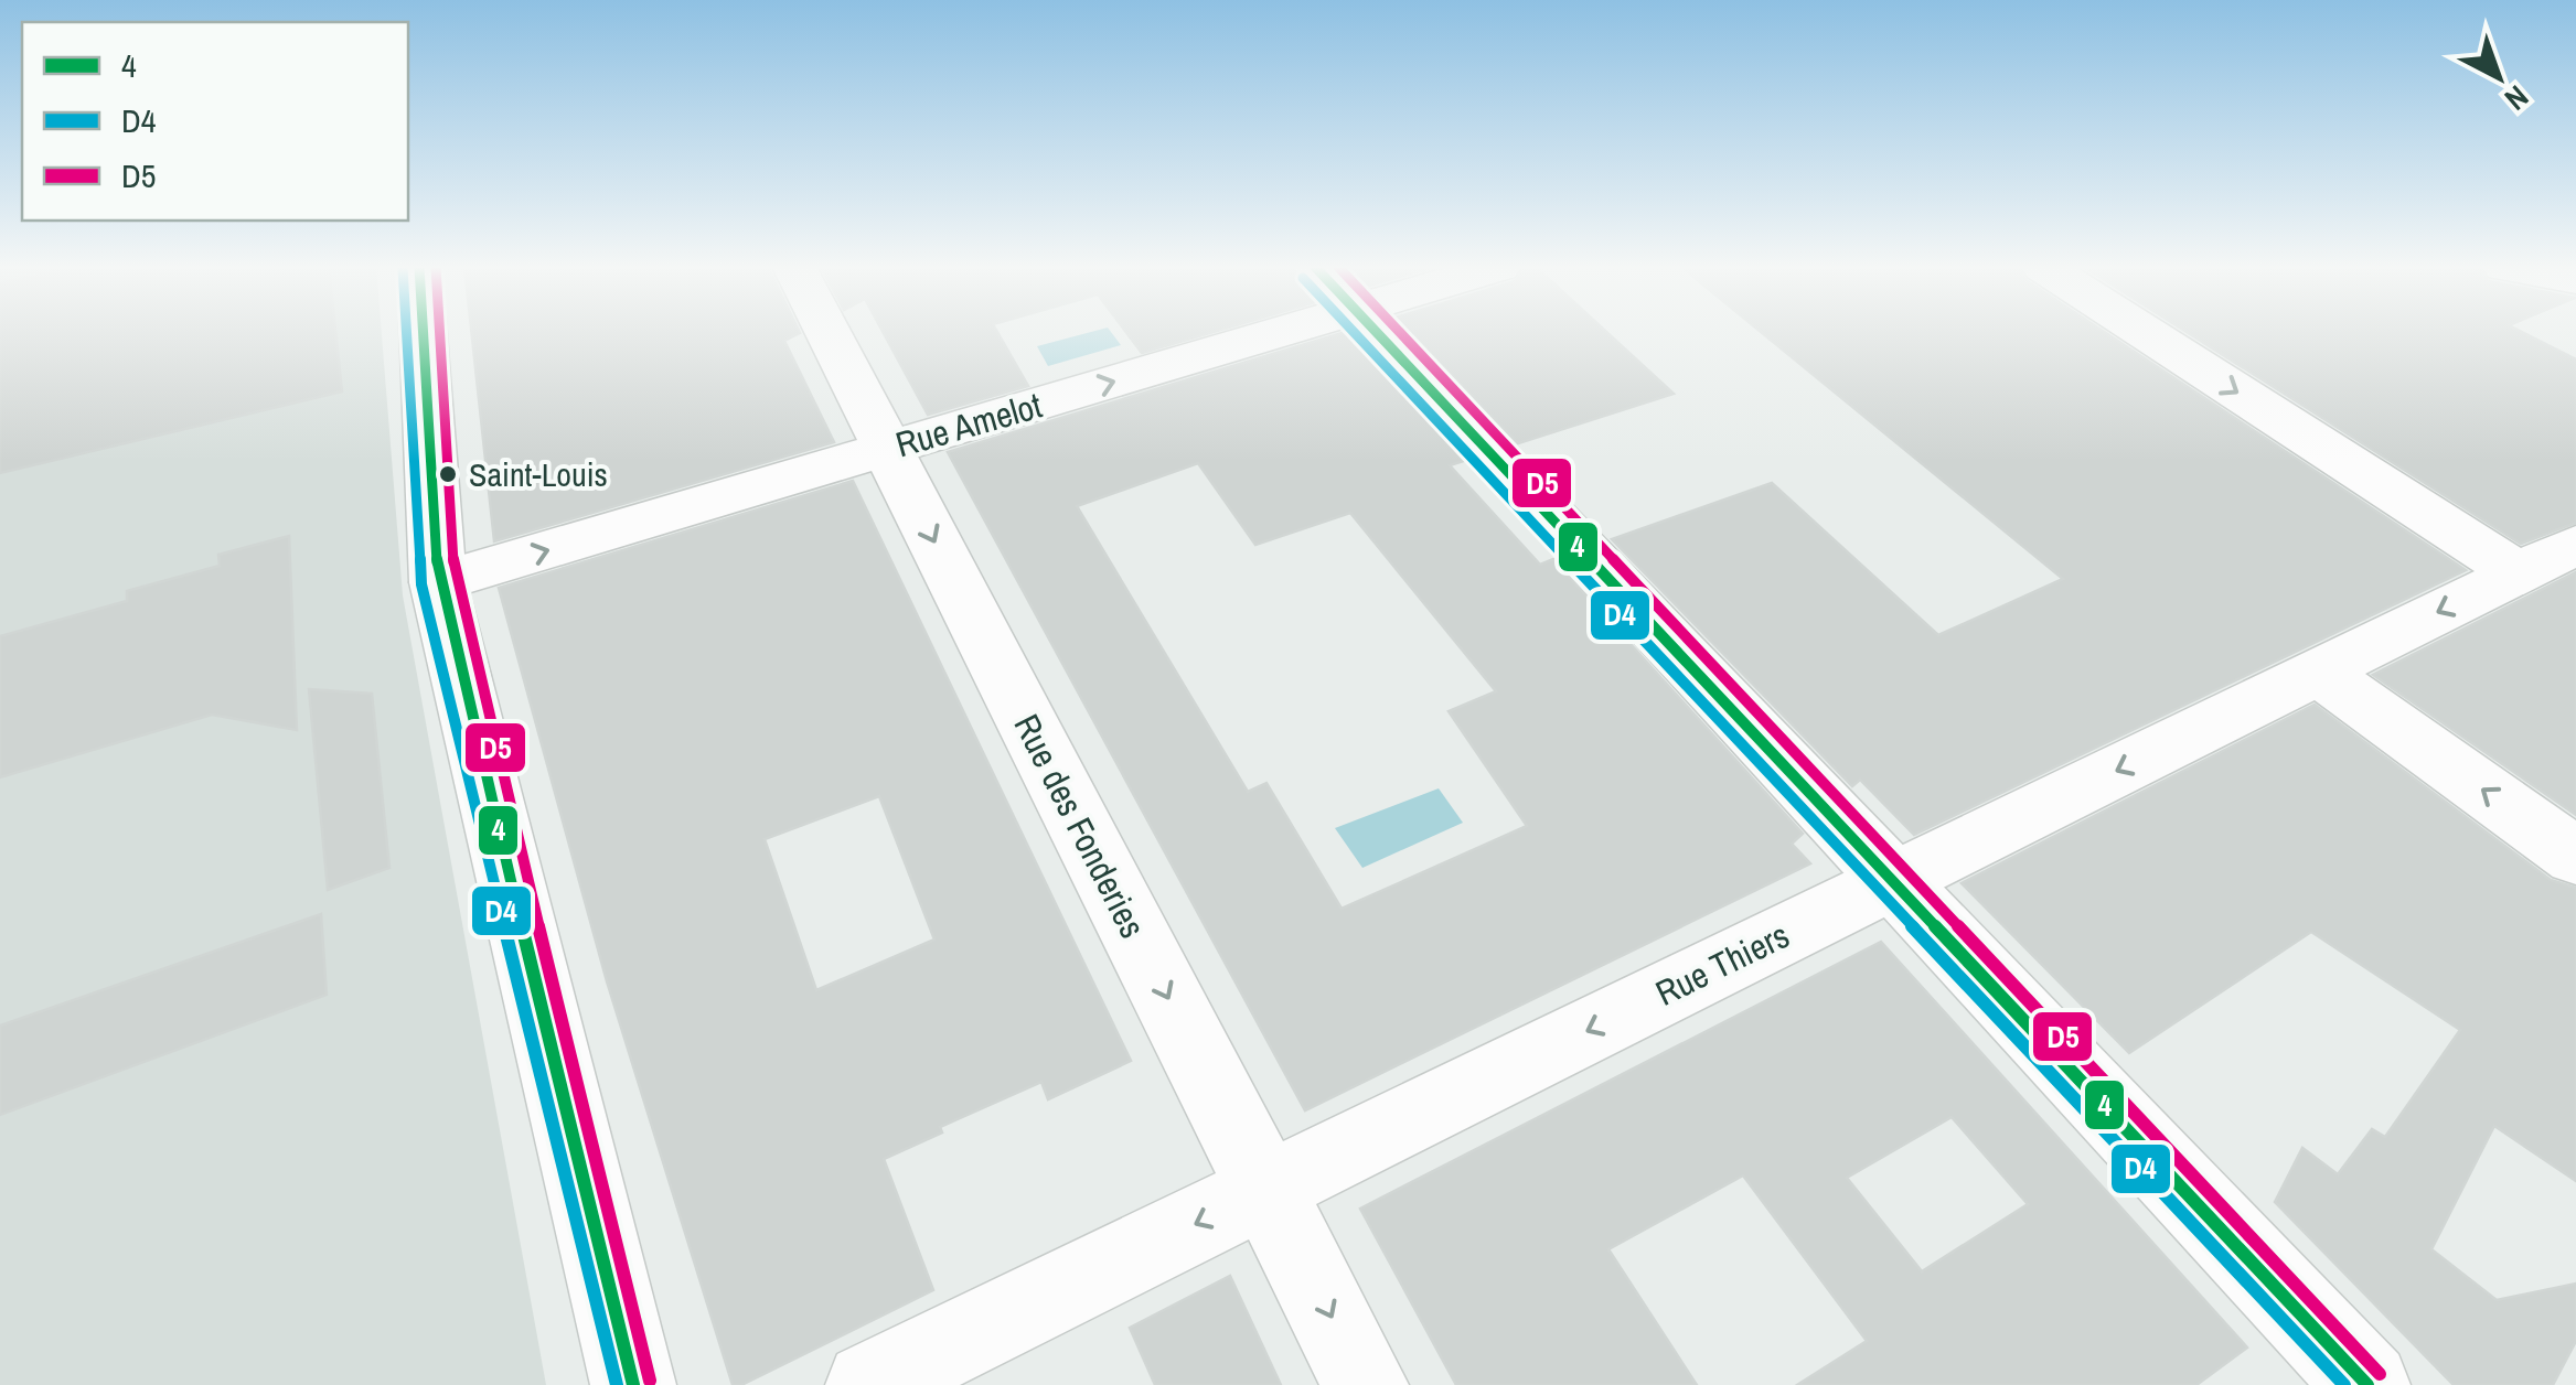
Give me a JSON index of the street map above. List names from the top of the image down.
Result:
{
  "streets": {
    "street": ["Rue Amelot", "Rue des Fonderies", "Rue Thiers"]
  },
  "crossings": [
    ["Rue Amelot", "Rue des Fonderies"],
    ["Rue des Fonderies", "Rue Thiers"]
  ],
  "one_way": ["Rue Amelot", "Rue Thiers"],
  "places": ["Saint-Louis"],
  "lines": ["transit line 4", "transit line D4", "transit line D5"],
  "legend": ["4", "D4", "D5"],
  "north": "bottom right"
}
